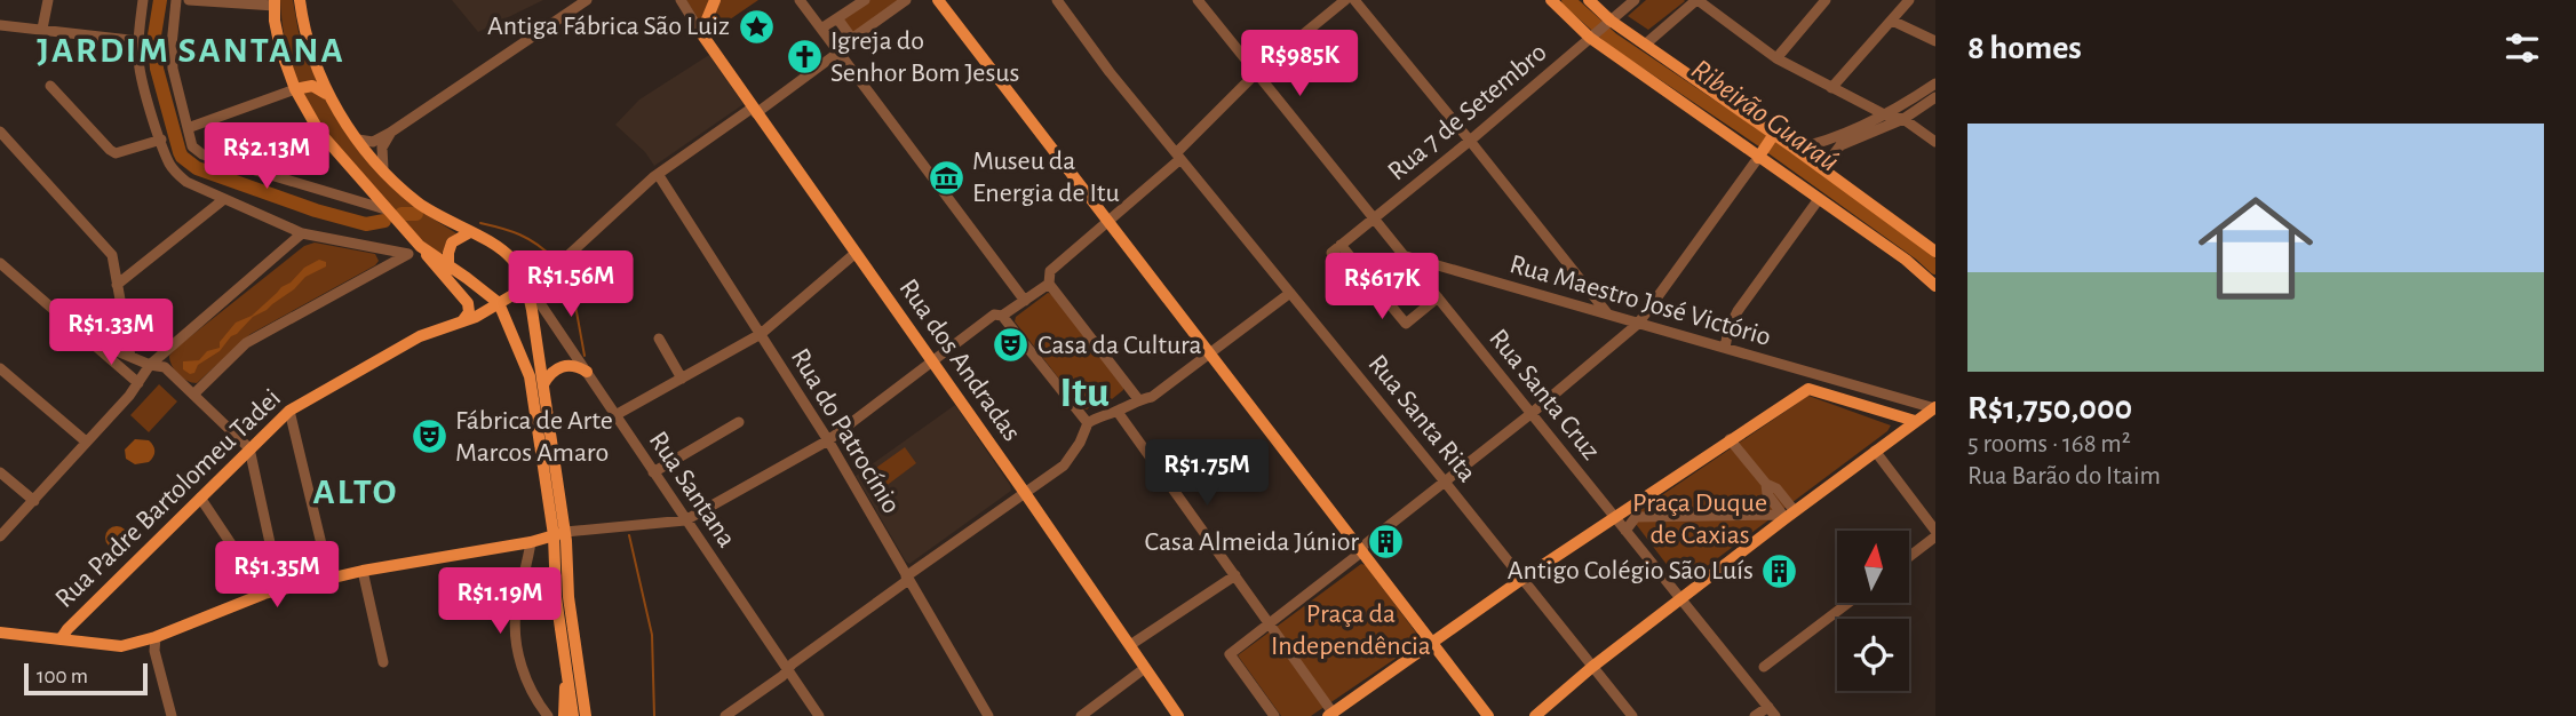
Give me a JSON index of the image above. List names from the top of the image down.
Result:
{
  "streets": {
    "main road": ["Rua dos Andradas", "Rua Padre Bartolomeu Tadei"],
    "street": [
      "Rua 7 de Setembro",
      "Rua Maestro José Victório",
      "Rua Santa Cruz",
      "Rua Santa Rita",
      "Rua do Patrocínio",
      "Rua Santana"
    ]
  },
  "crossings": [
    ["Rua 7 de Setembro", "Rua Santa Cruz"],
    ["Rua Maestro José Victório", "Rua Santa Cruz"],
    ["Rua dos Andradas", "Rua Padre Bartolomeu Tadei"],
    ["Rua do Patrocínio", "Rua Padre Bartolomeu Tadei"],
    ["Rua Santana", "Rua Padre Bartolomeu Tadei"]
  ],
  "districts": ["JARDIM SANTANA", "Itu", "ALTO"],
  "water": ["Ribeirão Guaraú"],
  "parks": ["Praça Duque de Caxias", "Praça da Independência"],
  "places": {
    "place": ["Antiga Fábrica São Luiz"],
    "church": ["Igreja do Senhor Bom Jesus"],
    "museum": ["Museu da Energia de Itu"],
    "theatre": ["Casa da Cultura", "Fábrica de Arte Marcos Amaro"],
    "building": ["Casa Almeida Júnior", "Antigo Colégio São Luís"]
  },
  "scale_bar": "100 m",
  "north": "top",
  "page": {
    "heading": "8 homes",
    "price": [
      "R$985K",
      "R$2.13M",
      "R$1.56M",
      "R$617K",
      "R$1.33M",
      "R$1.75M",
      "R$1.35M",
      "R$1.19M"
    ],
    "list": [
      {
        "name": "R$1,750,000",
        "note": "5 rooms · 168 m² · Rua Barão do Itaim"
      }
    ],
    "scale": "100 m"
  }
}
